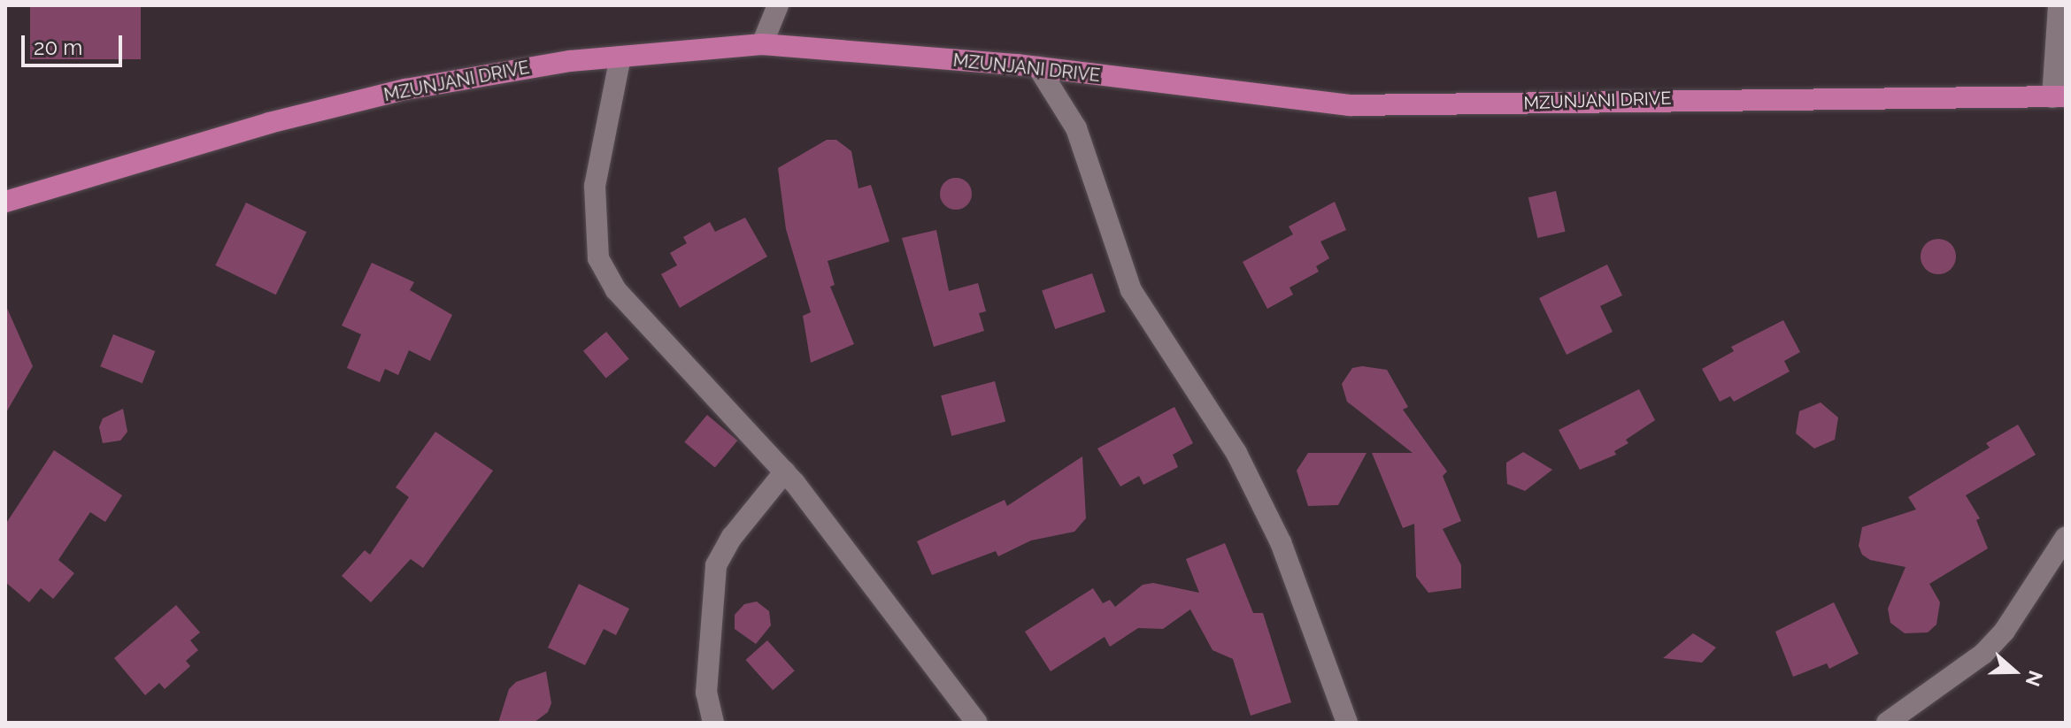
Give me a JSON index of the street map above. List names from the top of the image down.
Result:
{
  "streets": {
    "main road": ["MZUNJANI DRIVE"]
  },
  "scale_bar": "20 m",
  "north": "right"
}
